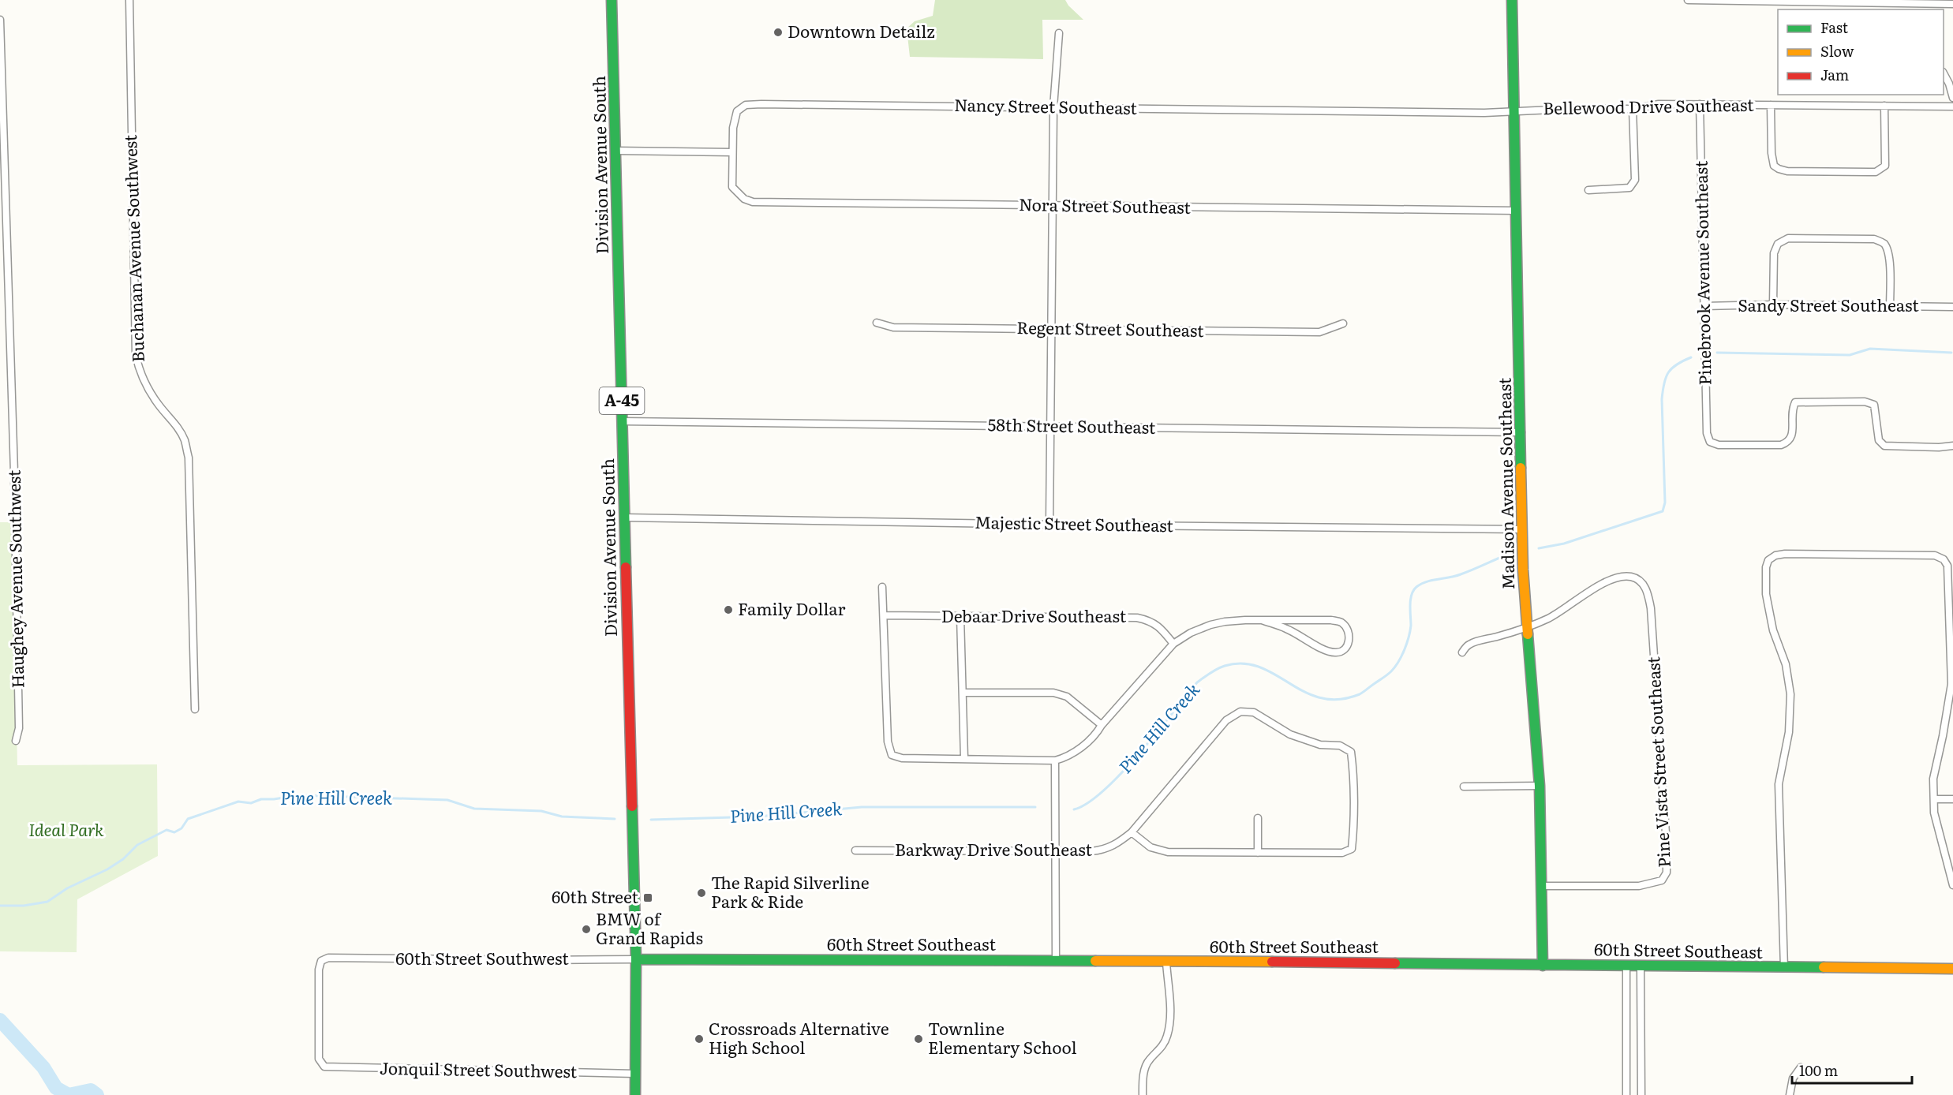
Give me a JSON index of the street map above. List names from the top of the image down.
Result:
{
  "streets": {
    "main road": [
      "Division Avenue South",
      "A-45",
      "Madison Avenue Southeast",
      "60th Street Southeast"
    ],
    "street": [
      "Nancy Street Southeast",
      "Bellewood Drive Southeast",
      "Nora Street Southeast",
      "Buchanan Avenue Southwest",
      "Pinebrook Avenue Southeast",
      "Sandy Street Southeast",
      "Regent Street Southeast",
      "58th Street Southeast",
      "Majestic Street Southeast",
      "Haughey Avenue Southwest",
      "Debaar Drive Southeast",
      "Pine Vista Street Southeast",
      "Barkway Drive Southeast",
      "60th Street Southwest",
      "Jonquil Street Southwest"
    ]
  },
  "crossings": [
    ["Nancy Street Southeast", "Bellewood Drive Southeast"],
    ["Nancy Street Southeast", "Nora Street Southeast"],
    ["Nancy Street Southeast", "Madison Avenue Southeast"],
    ["Bellewood Drive Southeast", "Pinebrook Avenue Southeast"],
    ["Bellewood Drive Southeast", "Madison Avenue Southeast"],
    ["Division Avenue South", "58th Street Southeast"],
    ["Division Avenue South", "Majestic Street Southeast"],
    ["Division Avenue South", "60th Street Southeast"],
    ["Division Avenue South", "60th Street Southwest"],
    ["Division Avenue South", "Jonquil Street Southwest"],
    ["Nora Street Southeast", "Madison Avenue Southeast"],
    ["Pinebrook Avenue Southeast", "Sandy Street Southeast"],
    ["58th Street Southeast", "Madison Avenue Southeast"],
    ["Madison Avenue Southeast", "Majestic Street Southeast"],
    ["Madison Avenue Southeast", "Pine Vista Street Southeast"],
    ["Madison Avenue Southeast", "60th Street Southeast"],
    ["60th Street Southeast", "60th Street Southwest"],
    ["60th Street Southwest", "Jonquil Street Southwest"]
  ],
  "water": ["Pine Hill Creek"],
  "parks": ["Ideal Park"],
  "places": {
    "other": [
      "Downtown Detailz",
      "Family Dollar",
      "The Rapid Silverline Park & Ride",
      "BMW of Grand Rapids",
      "Crossroads Alternative High School",
      "Townline Elementary School"
    ],
    "transit": ["60th Street"]
  },
  "legend": ["Fast", "Slow", "Jam"],
  "scale_bar": "100 m"
}
